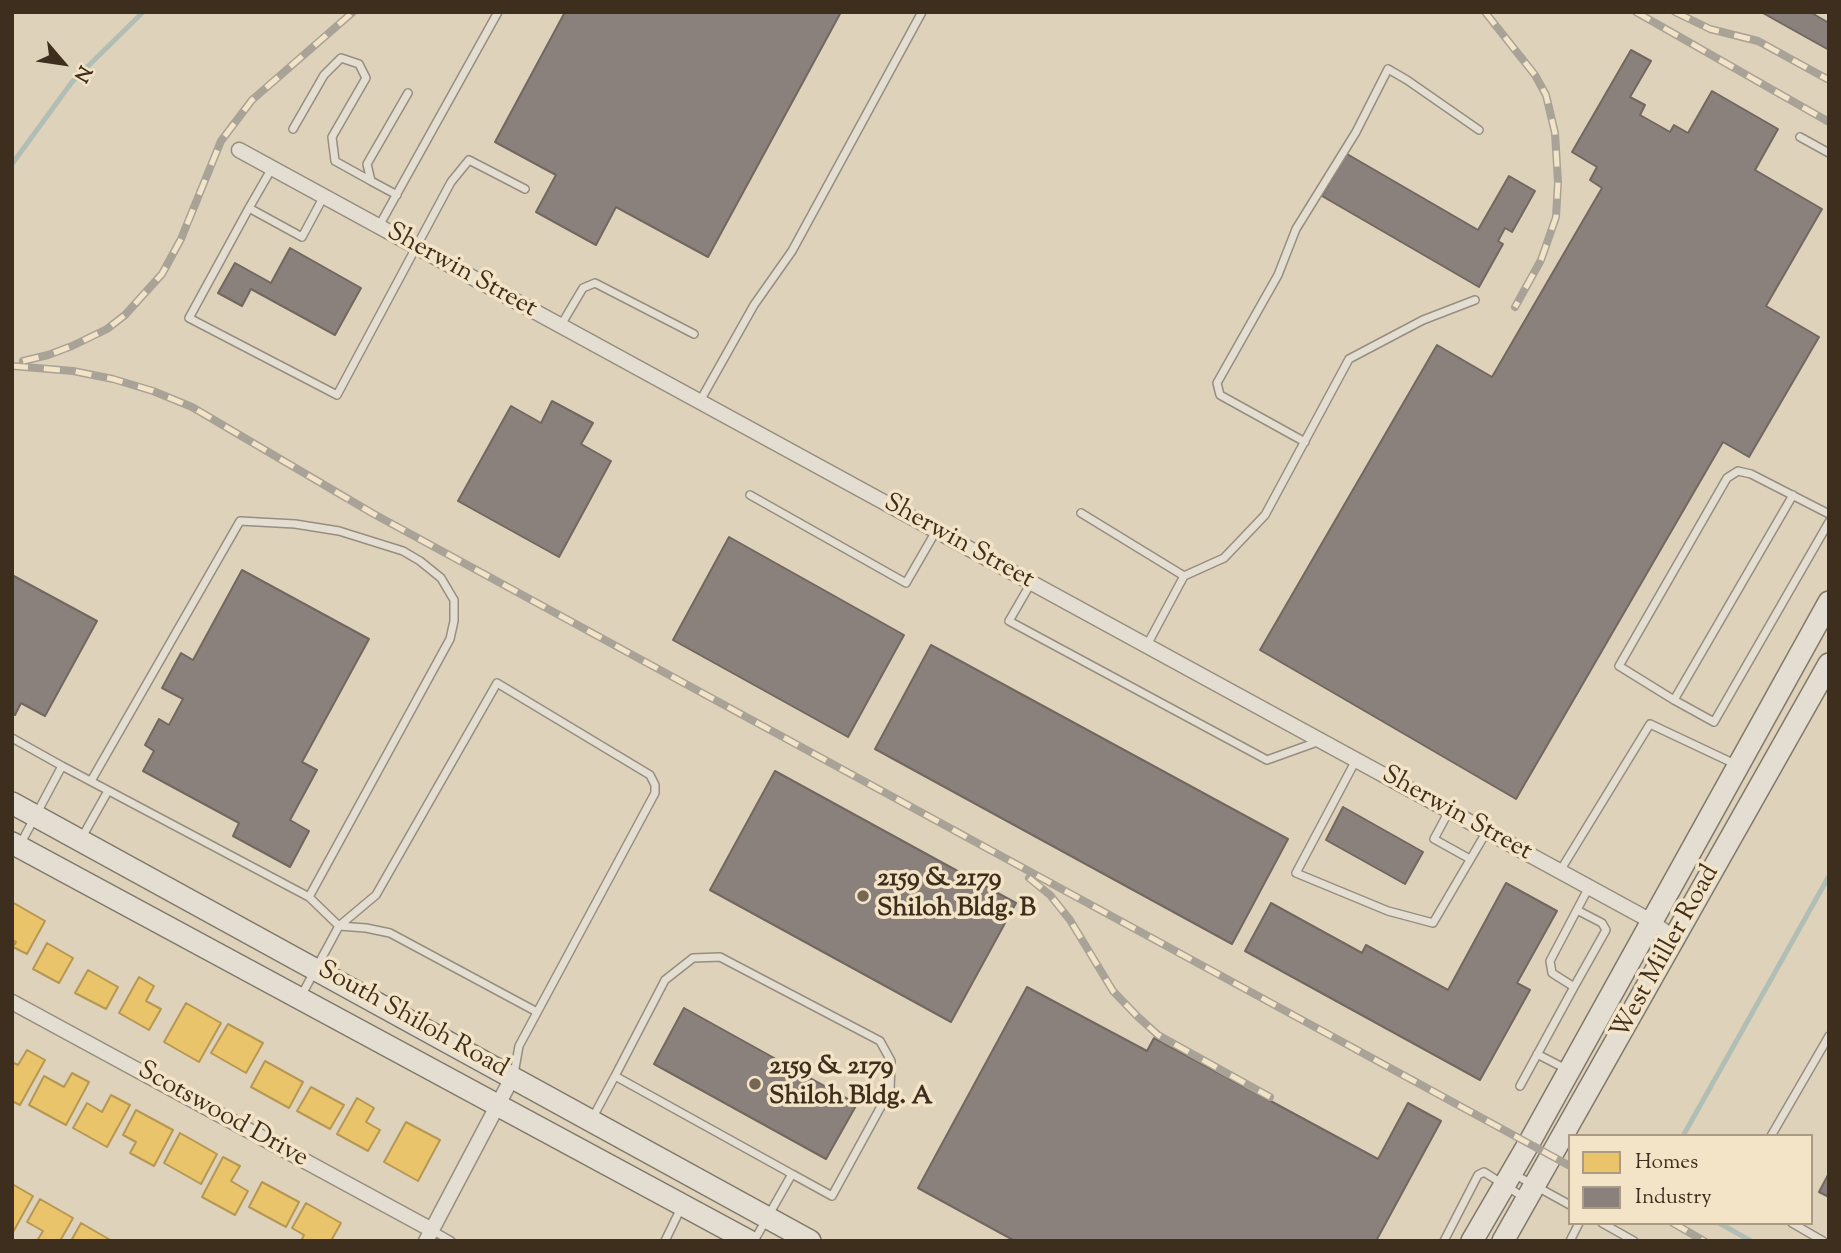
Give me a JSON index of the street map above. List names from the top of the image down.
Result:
{
  "streets": {
    "main road": ["West Miller Road", "South Shiloh Road"],
    "street": ["Sherwin Street", "Scotswood Drive"]
  },
  "crossings": [
    ["Sherwin Street", "West Miller Road"]
  ],
  "places": ["2159 & 2179 Shiloh Bldg. B", "2159 & 2179 Shiloh Bldg. A"],
  "legend": ["Homes", "Industry"],
  "north": "bottom right"
}
